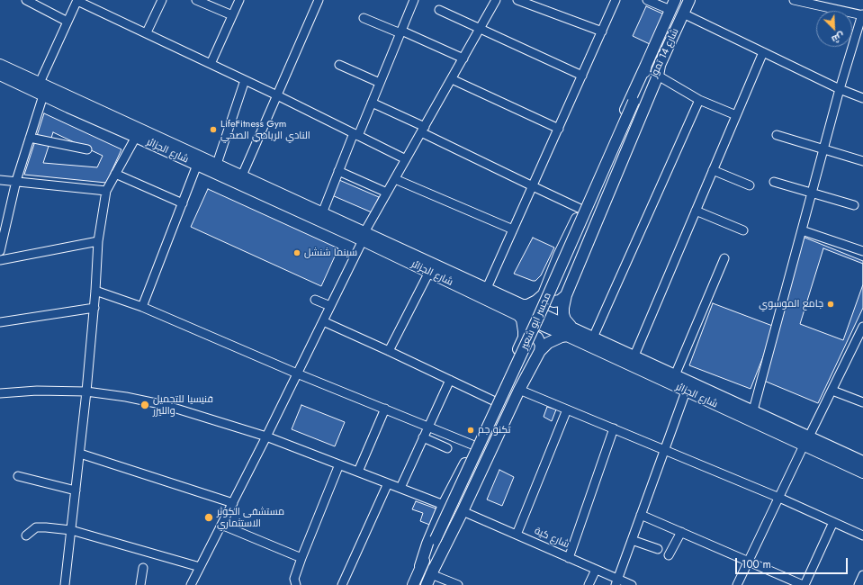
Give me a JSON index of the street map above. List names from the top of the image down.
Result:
{
  "streets": {
    "main road": ["شارع 14 تموز", "شارع الجزائر", "مجسر ابو شعير"],
    "street": ["شارع كية"]
  },
  "crossings": [
    ["شارع 14 تموز", "مجسر ابو شعير"]
  ],
  "places": [
    "LifeFitness Gym النادي الرياضي الصحي",
    "سينما شنشل",
    "جامع الموسوي",
    "فنيسيا للتجميل والليزر",
    "تكنو جم",
    "مستشفى الكوثر الاستثماري"
  ],
  "scale_bar": "100 m",
  "north": "bottom right"
}
